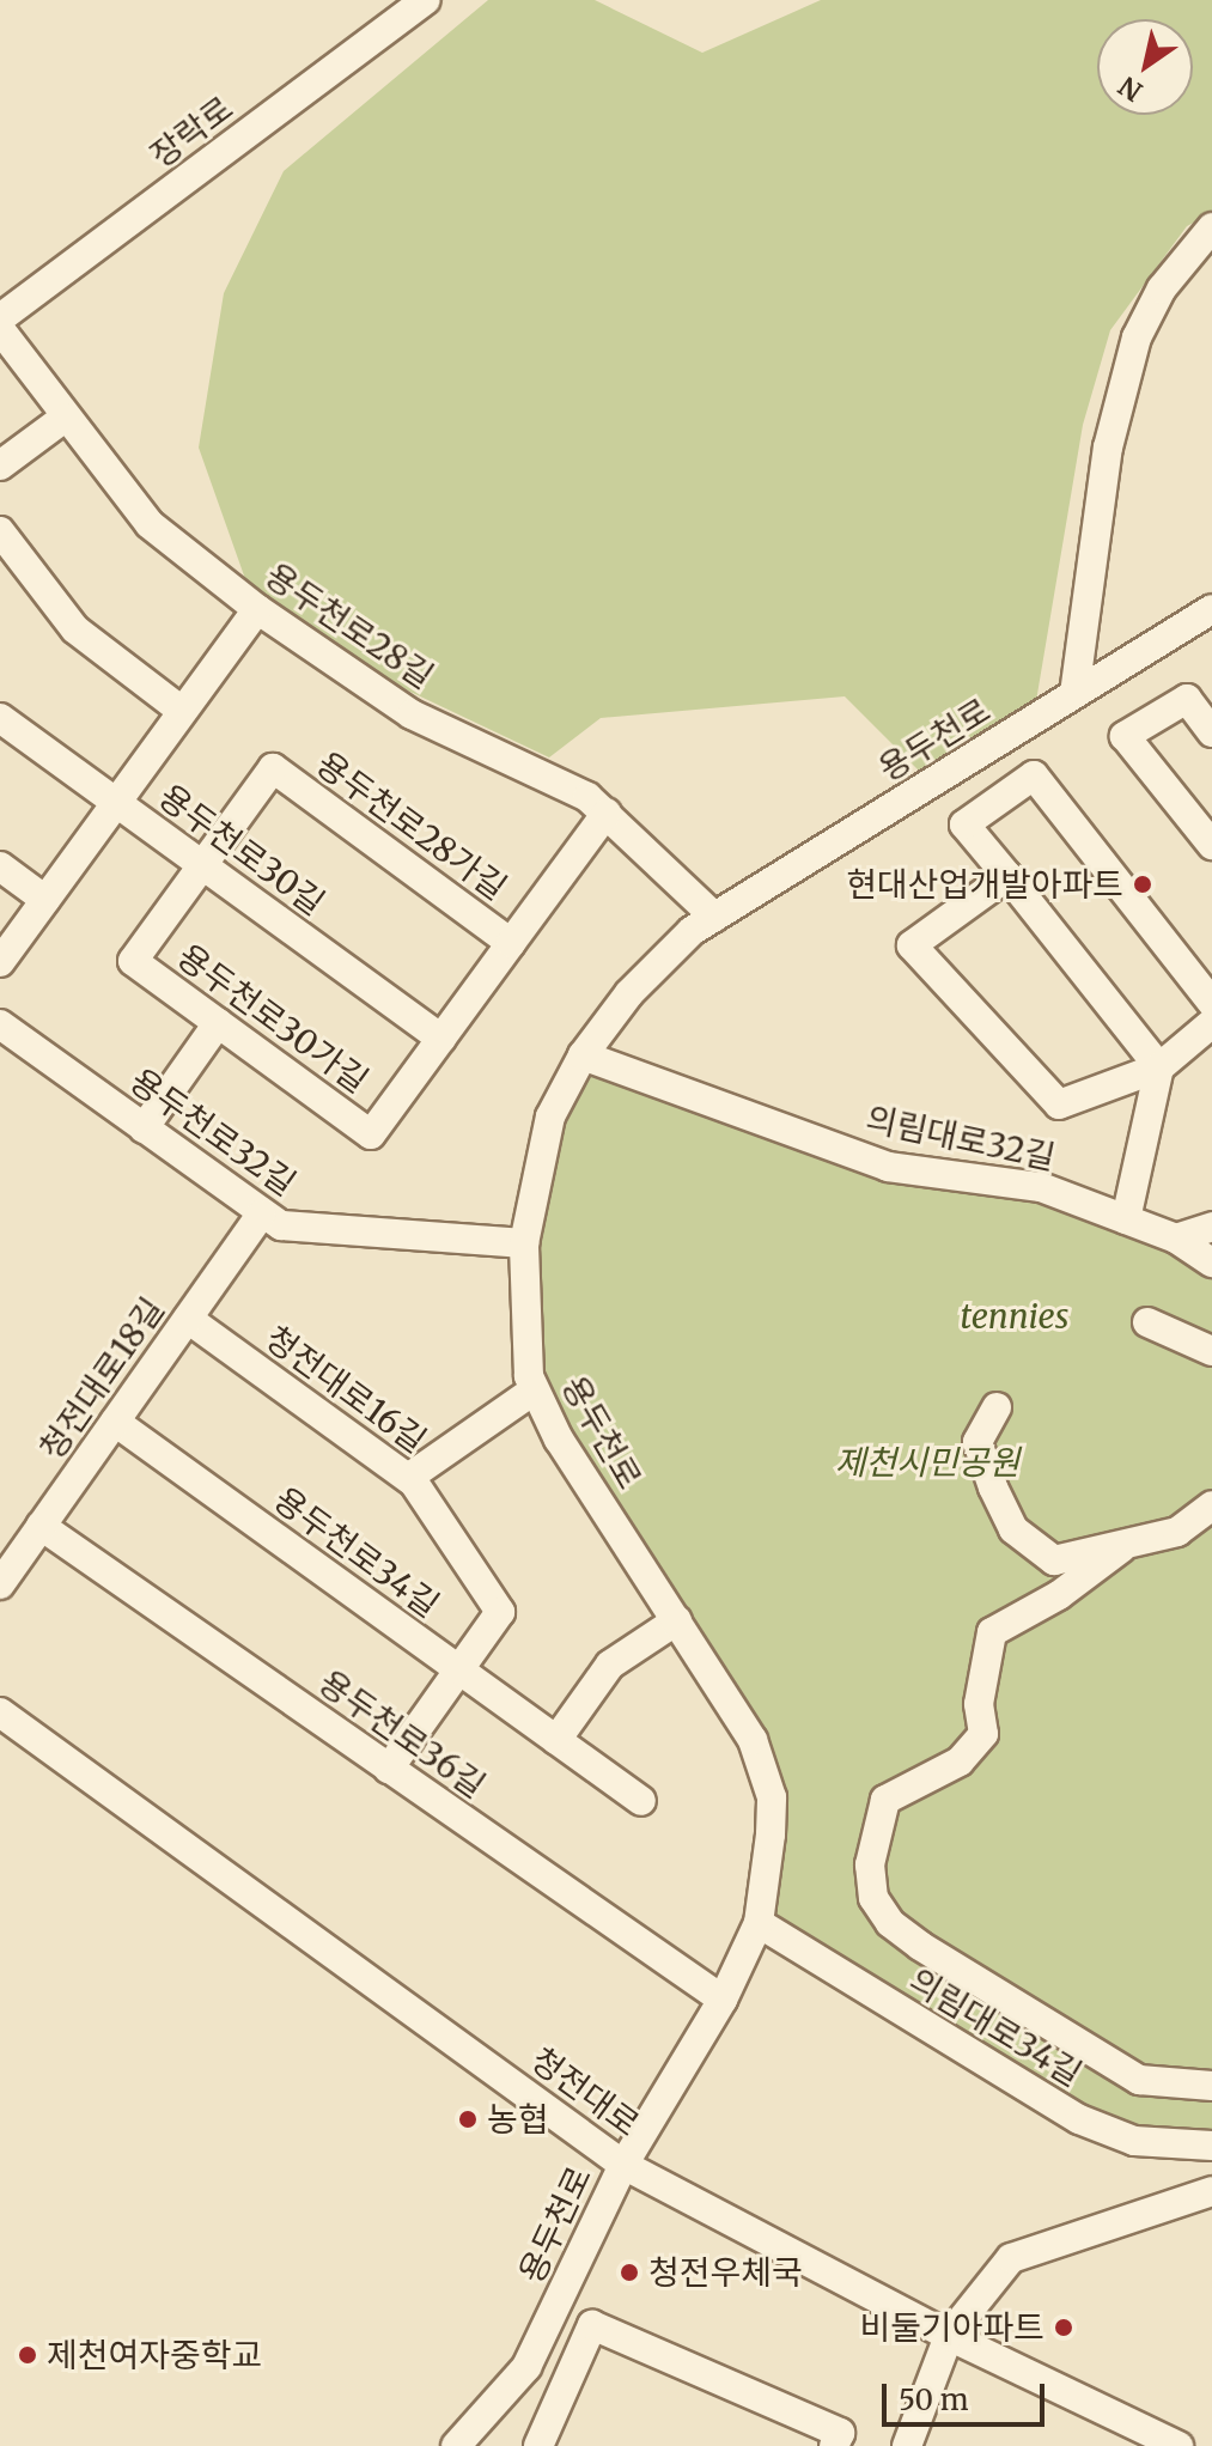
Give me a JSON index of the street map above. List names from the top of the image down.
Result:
{
  "streets": {
    "street": [
      "장락로",
      "용두천로28길",
      "용두천로",
      "용두천로28가길",
      "용두천로30길",
      "용두천로30가길",
      "용두천로32길",
      "의림대로32길",
      "청전대로18길",
      "청전대로16길",
      "용두천로34길",
      "용두천로36길",
      "의림대로34길",
      "청전대로"
    ]
  },
  "crossings": [
    ["용두천로28길", "용두천로"],
    ["용두천로28길", "용두천로28가길"],
    ["용두천로", "용두천로32길"],
    ["용두천로", "의림대로32길"],
    ["용두천로", "용두천로36길"],
    ["용두천로", "의림대로34길"],
    ["용두천로", "청전대로"],
    ["용두천로28가길", "용두천로30길"],
    ["용두천로28가길", "용두천로30가길"],
    ["용두천로30길", "용두천로30가길"],
    ["용두천로32길", "청전대로18길"],
    ["청전대로18길", "청전대로16길"],
    ["청전대로18길", "용두천로34길"],
    ["청전대로18길", "용두천로36길"],
    ["청전대로16길", "용두천로34길"],
    ["청전대로16길", "용두천로36길"]
  ],
  "parks": ["tennies", "제천시민공원"],
  "places": [
    "현대산업개발아파트",
    "농협",
    "청전우체국",
    "비둘기아파트",
    "제천여자중학교"
  ],
  "scale_bar": "50 m",
  "north": "bottom left"
}
